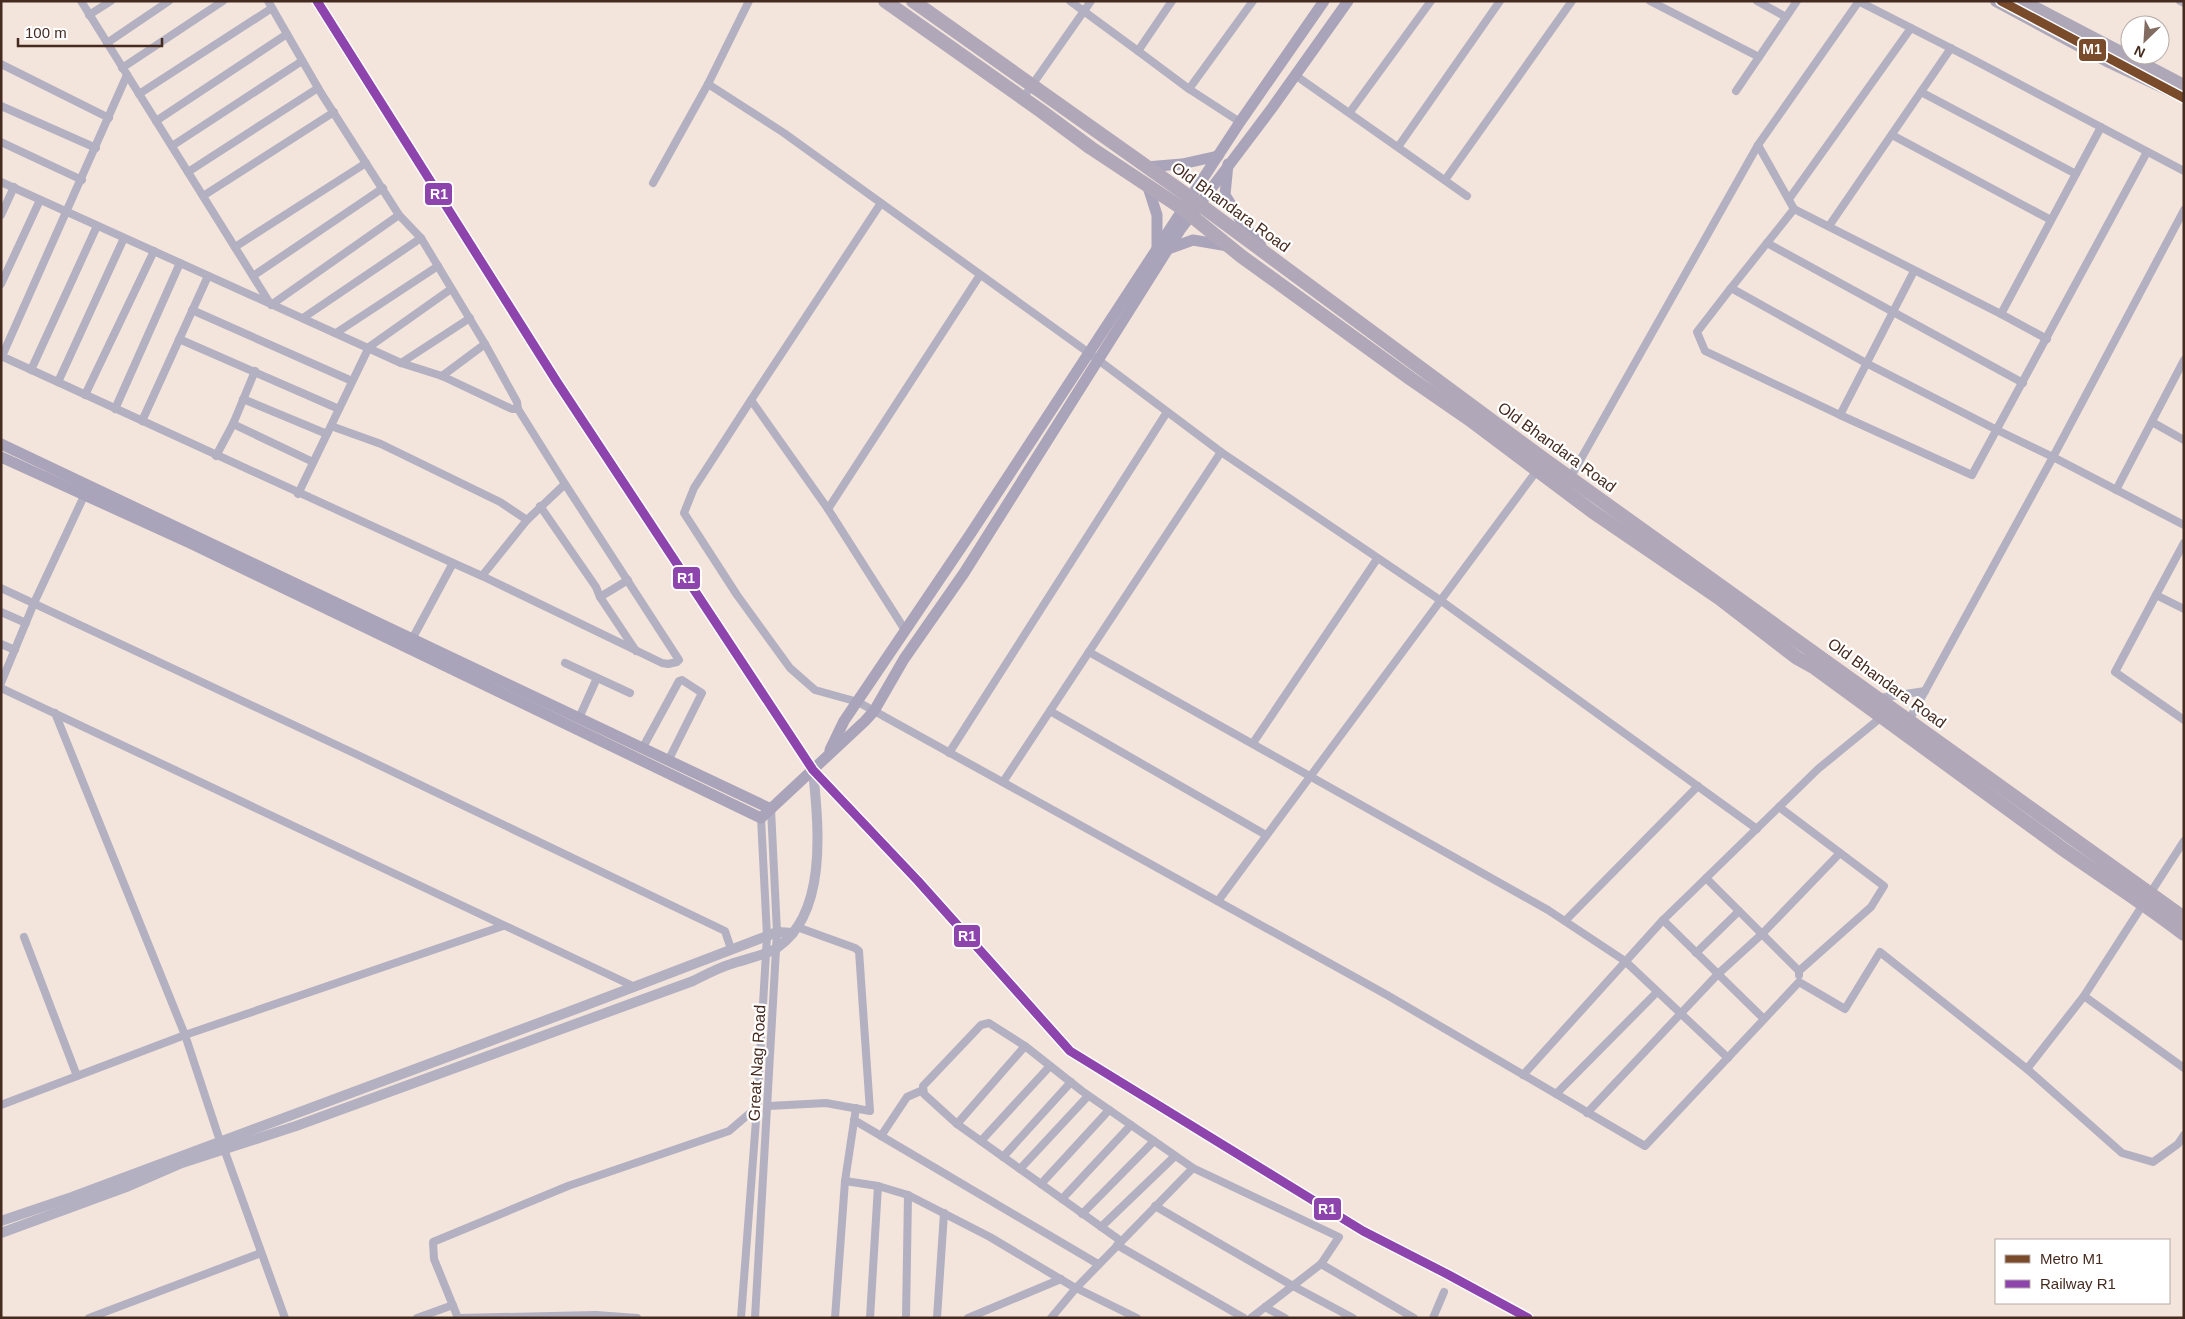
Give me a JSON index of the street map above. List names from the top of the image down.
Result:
{
  "streets": {
    "highway": ["Old Bhandara Road"],
    "street": ["Great Nag Road"]
  },
  "lines": ["metro line M1", "rail line R1"],
  "legend": ["Metro M1", "Railway R1"],
  "scale_bar": "100 m",
  "north": "bottom left"
}
